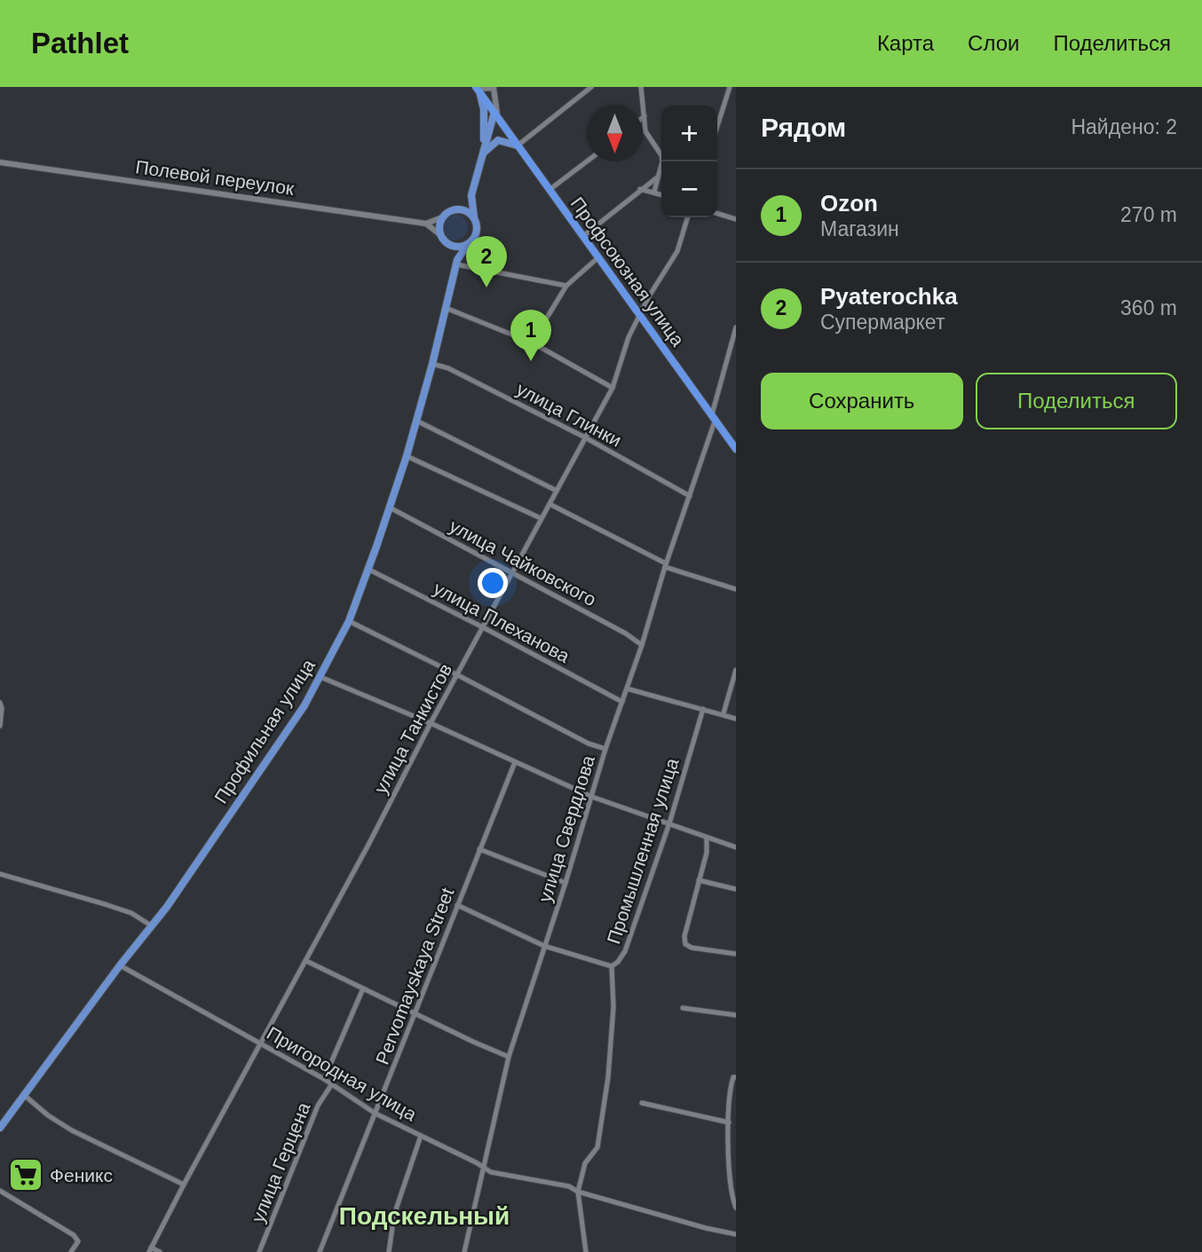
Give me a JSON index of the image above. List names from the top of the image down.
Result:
{
  "streets": {
    "highway": ["Профсоюзная улица"],
    "main road": ["Профильная улица"],
    "street": [
      "Полевой переулок",
      "улица Глинки",
      "улица Чайковского",
      "улица Плеханова",
      "улица Танкистов",
      "улица Свердлова",
      "Промышленная улица",
      "Pervomayskaya Street",
      "Пригородная улица",
      "улица Герцена"
    ]
  },
  "crossings": [
    ["Профсоюзная улица", "улица Танкистов"],
    ["Профсоюзная улица", "улица Свердлова"],
    ["улица Глинки", "улица Танкистов"],
    ["улица Глинки", "Профильная улица"],
    ["улица Глинки", "улица Свердлова"],
    ["улица Чайковского", "улица Танкистов"],
    ["улица Чайковского", "Профильная улица"],
    ["улица Чайковского", "улица Свердлова"],
    ["улица Плеханова", "улица Танкистов"],
    ["улица Плеханова", "Профильная улица"],
    ["улица Плеханова", "улица Свердлова"],
    ["улица Танкистов", "Пригородная улица"],
    ["Профильная улица", "Пригородная улица"],
    ["улица Свердлова", "Пригородная улица"],
    ["Промышленная улица", "Пригородная улица"],
    ["Pervomayskaya Street", "Пригородная улица"],
    ["Пригородная улица", "улица Герцена"]
  ],
  "districts": ["Подскельный"],
  "places": {
    "supermarket": ["Феникс"]
  },
  "north": "bottom",
  "page": {
    "header": "Pathlet",
    "nav": ["Карта", "Слои", "Поделиться"],
    "heading": ["Рядом", "Найдено: 2"],
    "map_buttons": ["+", "−"],
    "list": [
      {
        "mark": "1",
        "name": "Ozon",
        "note": "Магазин",
        "value": "270 m"
      },
      {
        "mark": "2",
        "name": "Pyaterochka",
        "note": "Супермаркет",
        "value": "360 m"
      }
    ],
    "pins": ["2", "1"],
    "buttons": ["Сохранить", "Поделиться"]
  }
}
